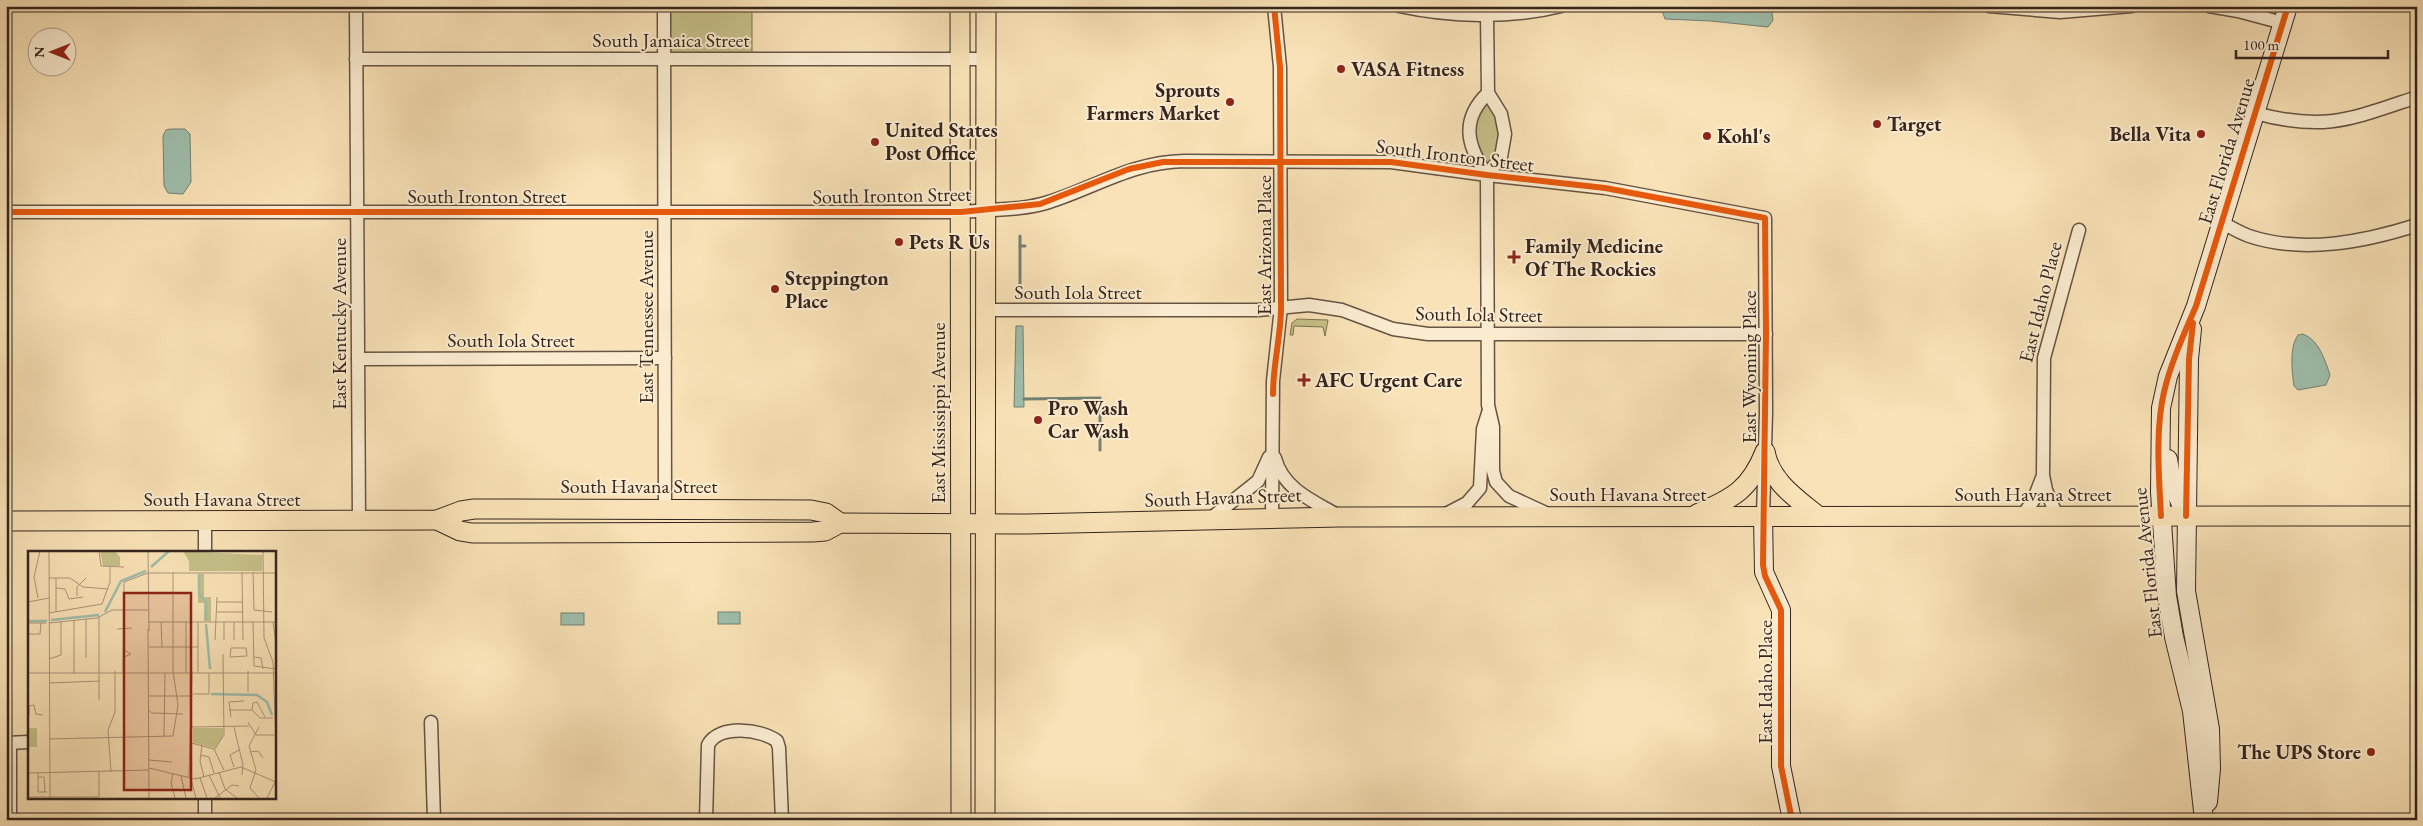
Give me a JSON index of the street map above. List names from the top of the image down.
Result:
{
  "streets": {
    "main road": ["East Mississippi Avenue", "South Havana Street"],
    "street": [
      "South Jamaica Street",
      "East Florida Avenue",
      "South Ironton Street",
      "East Arizona Place",
      "South Iola Street",
      "East Idaho Place",
      "East Tennessee Avenue",
      "East Kentucky Avenue",
      "East Wyoming Place"
    ]
  },
  "crossings": [
    ["South Jamaica Street", "East Tennessee Avenue"],
    ["South Jamaica Street", "East Kentucky Avenue"],
    ["South Jamaica Street", "East Mississippi Avenue"],
    ["East Florida Avenue", "South Havana Street"],
    ["South Ironton Street", "East Arizona Place"],
    ["South Ironton Street", "East Tennessee Avenue"],
    ["South Ironton Street", "East Kentucky Avenue"],
    ["South Ironton Street", "East Wyoming Place"],
    ["South Ironton Street", "East Mississippi Avenue"],
    ["East Arizona Place", "South Iola Street"],
    ["East Arizona Place", "South Havana Street"],
    ["South Iola Street", "East Tennessee Avenue"],
    ["South Iola Street", "East Kentucky Avenue"],
    ["South Iola Street", "East Wyoming Place"],
    ["East Idaho Place", "East Wyoming Place"],
    ["East Idaho Place", "South Havana Street"],
    ["East Tennessee Avenue", "South Havana Street"],
    ["East Kentucky Avenue", "South Havana Street"],
    ["East Wyoming Place", "South Havana Street"],
    ["East Mississippi Avenue", "South Havana Street"]
  ],
  "places": {
    "other": [
      "VASA Fitness",
      "Sprouts Farmers Market",
      "Target",
      "Bella Vita",
      "Kohl's",
      "United States Post Office",
      "Pets R Us",
      "Steppington Place",
      "Pro Wash Car Wash",
      "The UPS Store"
    ],
    "health": ["Family Medicine Of The Rockies", "AFC Urgent Care"]
  },
  "scale_bar": "100 m",
  "north": "left"
}
